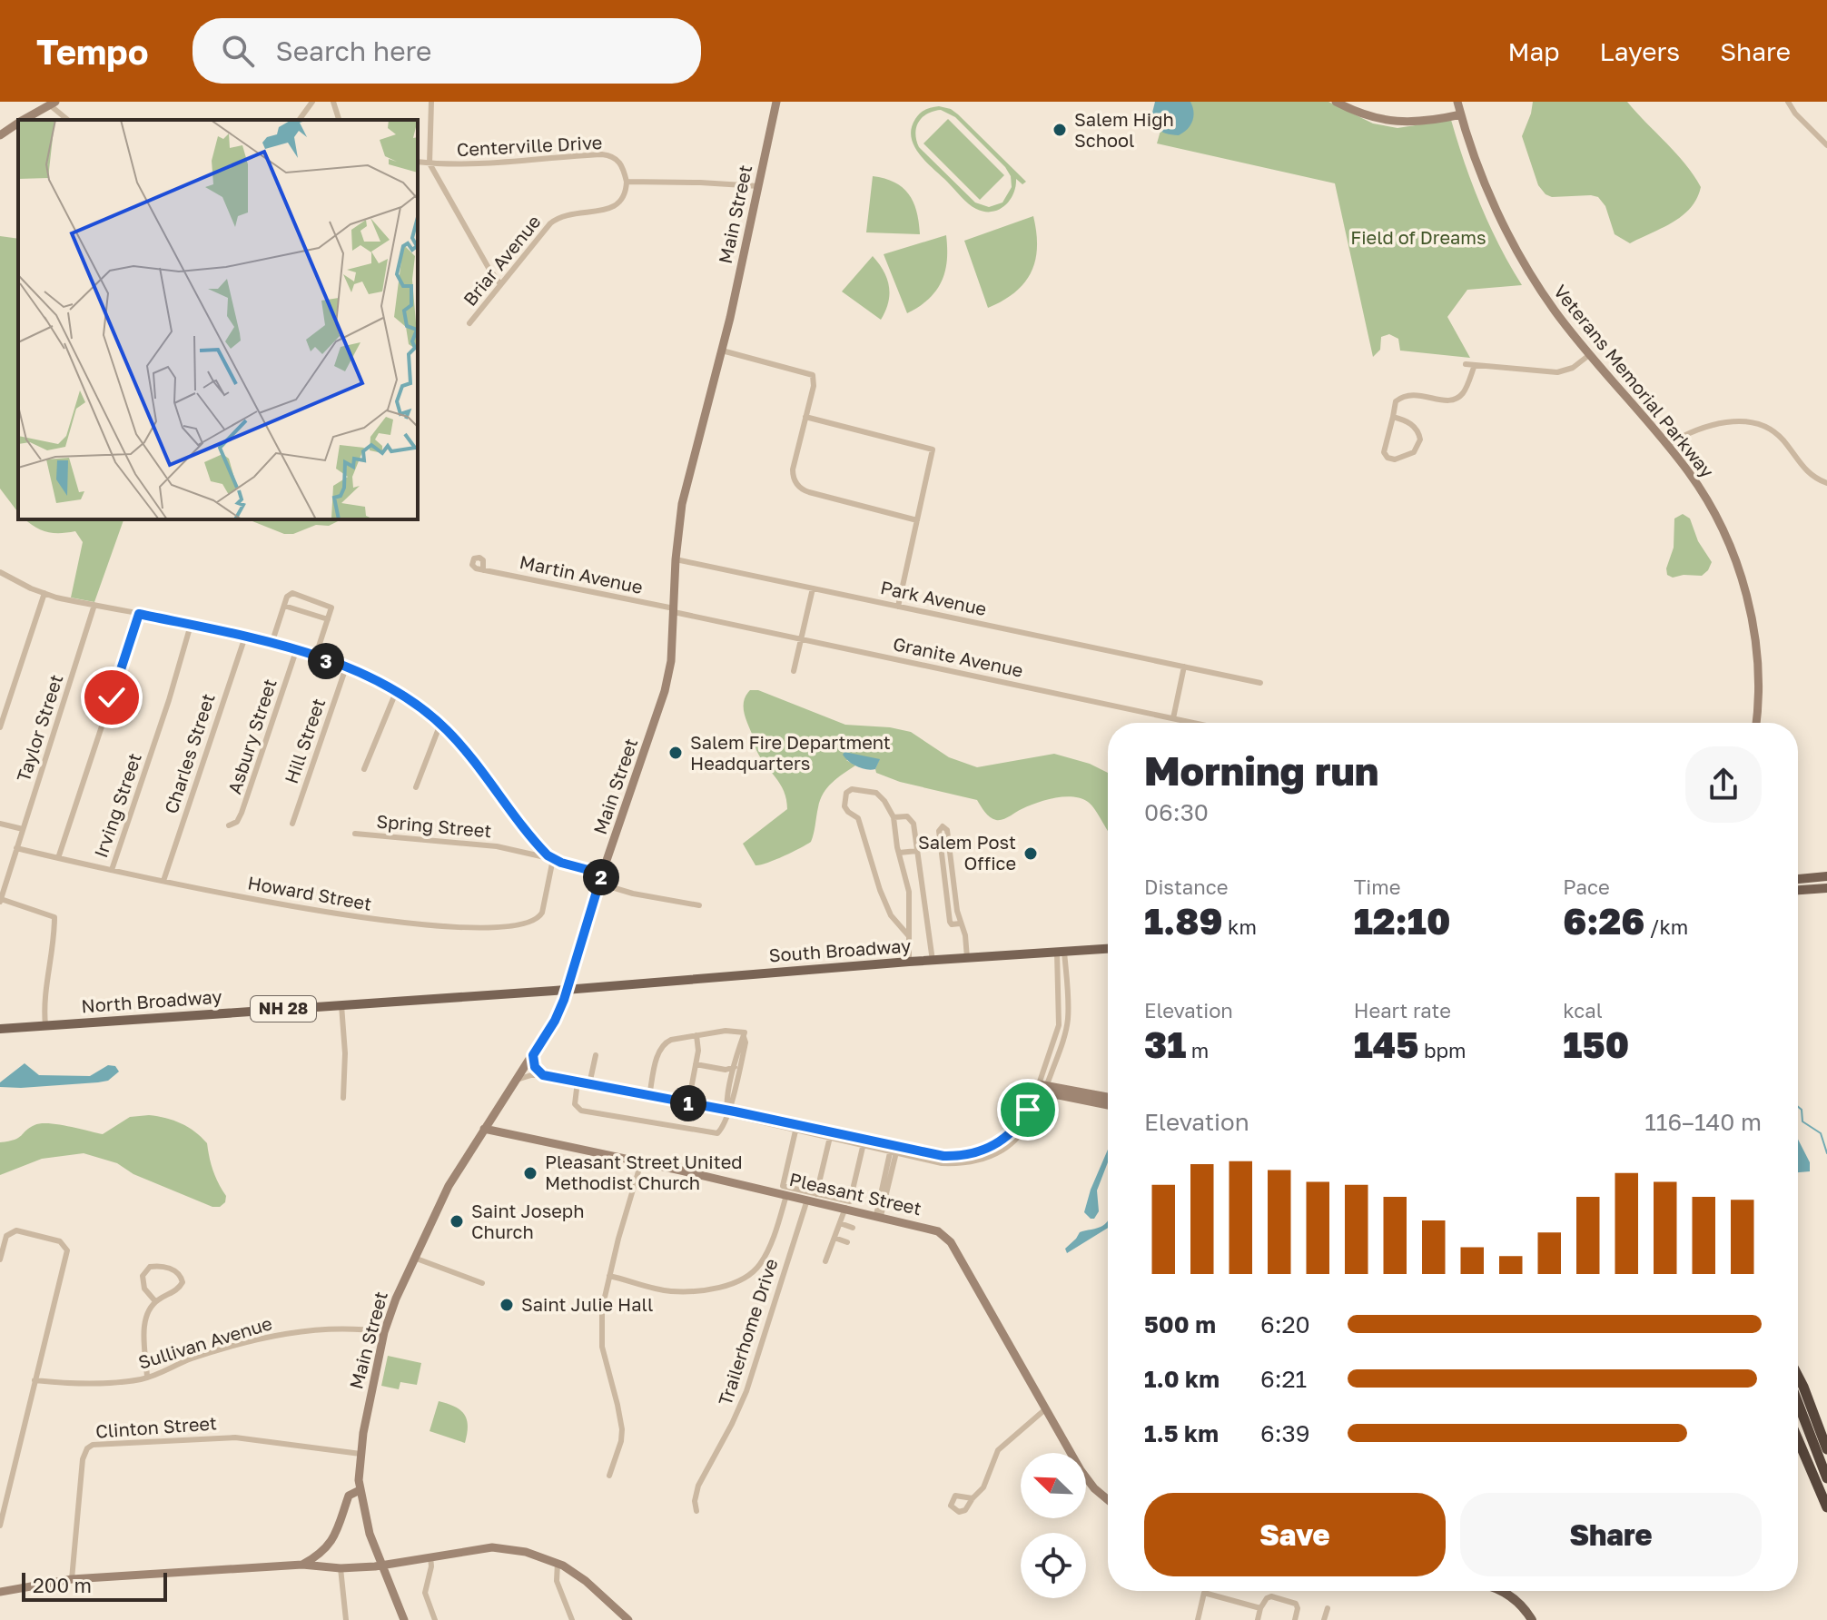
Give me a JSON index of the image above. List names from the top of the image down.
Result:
{
  "streets": {
    "main road": [
      "Main Street",
      "Veterans Memorial Parkway",
      "South Broadway",
      "North Broadway",
      "NH 28",
      "Pleasant Street"
    ],
    "street": [
      "Centerville Drive",
      "Briar Avenue",
      "Martin Avenue",
      "Park Avenue",
      "Granite Avenue",
      "Taylor Street",
      "Asbury Street",
      "Hill Street",
      "Charles Street",
      "Irving Street",
      "Spring Street",
      "Howard Street",
      "Trailerhome Drive",
      "Sullivan Avenue",
      "Clinton Street"
    ]
  },
  "crossings": [
    ["Centerville Drive", "Briar Avenue"],
    ["Main Street", "Martin Avenue"],
    ["Main Street", "Park Avenue"],
    ["Main Street", "Granite Avenue"],
    ["Main Street", "Spring Street"],
    ["Main Street", "South Broadway"],
    ["Main Street", "North Broadway"],
    ["Main Street", "Pleasant Street"],
    ["Main Street", "Sullivan Avenue"],
    ["Main Street", "Clinton Street"],
    ["Martin Avenue", "Granite Avenue"],
    ["Taylor Street", "Howard Street"],
    ["Charles Street", "Howard Street"],
    ["Irving Street", "Howard Street"],
    ["Spring Street", "Howard Street"],
    ["South Broadway", "North Broadway"],
    ["Pleasant Street", "Trailerhome Drive"]
  ],
  "parks": ["Field of Dreams"],
  "places": [
    "Salem High School",
    "Salem Fire Department Headquarters",
    "Salem Post Office",
    "Pleasant Street United Methodist Church",
    "Saint Joseph Church",
    "Saint Julie Hall"
  ],
  "scale_bar": "200 m",
  "north": "top left",
  "page": {
    "header": "Tempo",
    "search": "Search here",
    "nav": ["Map", "Layers", "Share"],
    "pins": ["3", "2", "1"],
    "heading": ["Morning run", "06:30"],
    "stats": [
      ["Distance", "1.89 km"],
      ["Time", "12:10"],
      ["Pace", "6:26 /km"],
      ["Elevation", "31 m"],
      ["Heart rate", "145 bpm"],
      ["kcal", "150"]
    ],
    "chart": ["Elevation", "116–140 m"],
    "list": [
      {
        "name": "500 m",
        "note": "6:20"
      },
      {
        "name": "1.0 km",
        "note": "6:21"
      },
      {
        "name": "1.5 km",
        "note": "6:39"
      }
    ],
    "buttons": ["Save", "Share"],
    "scale": "200 m"
  }
}
